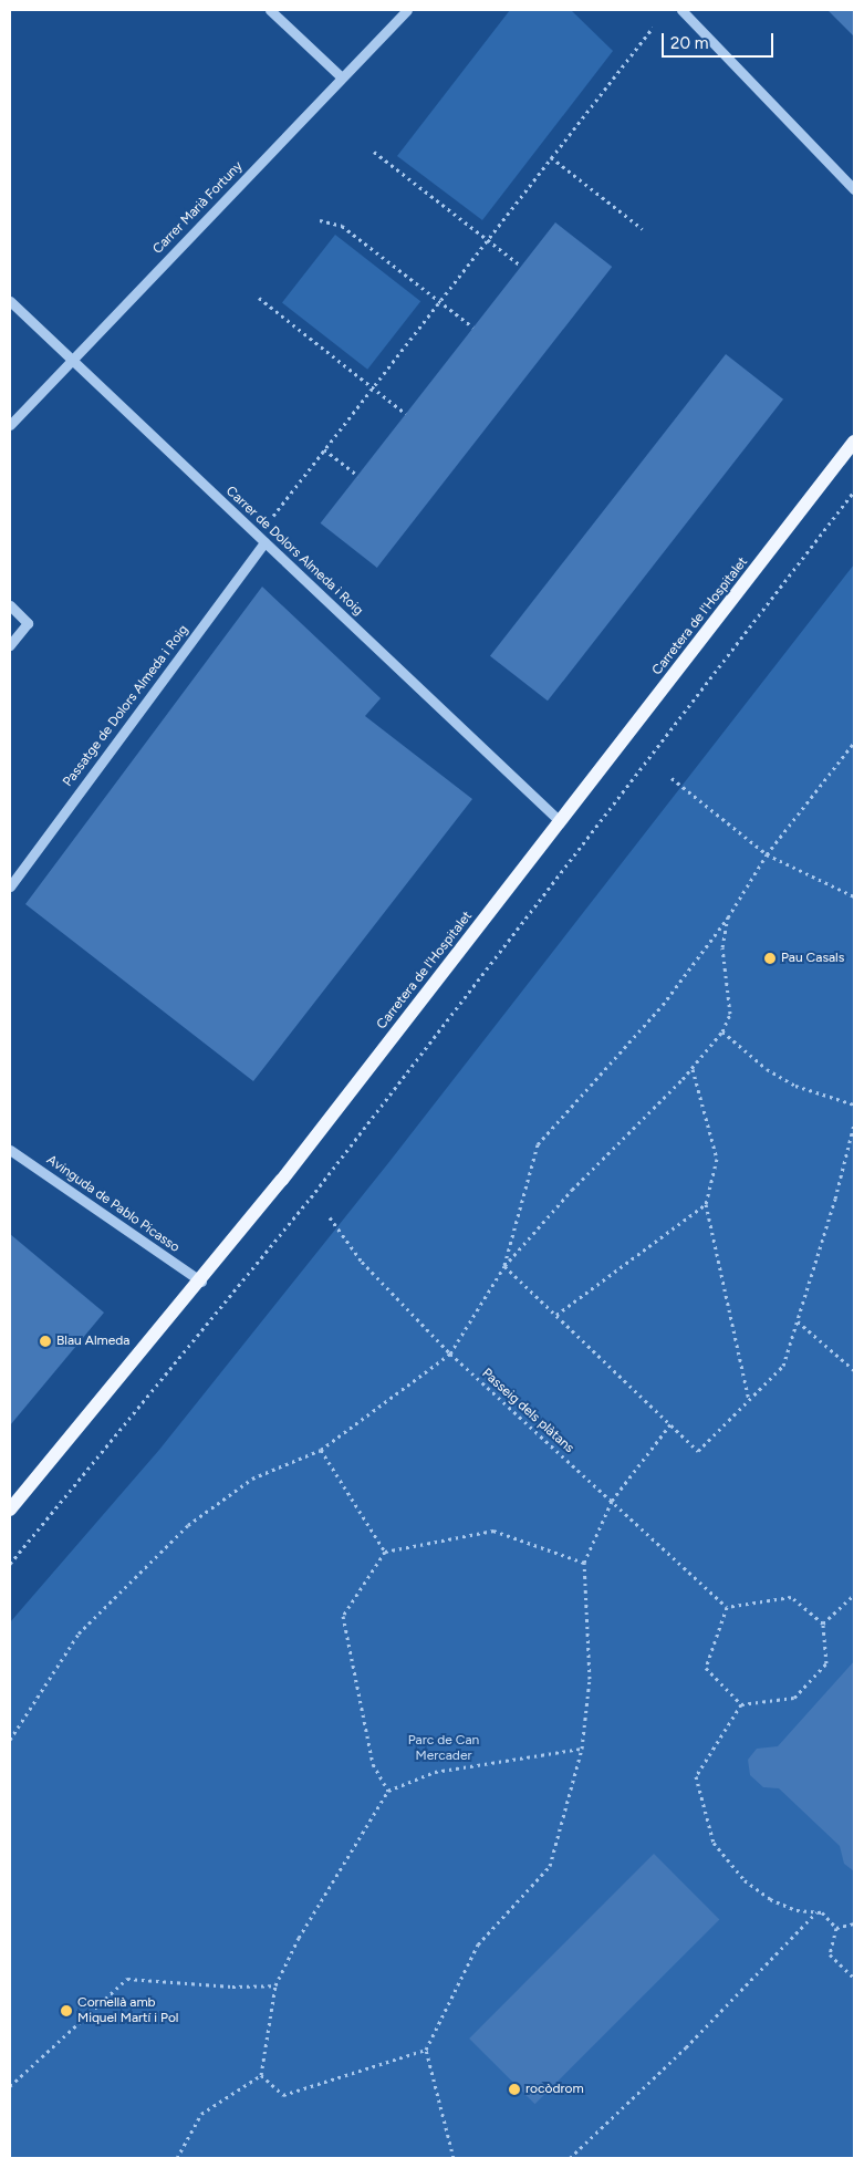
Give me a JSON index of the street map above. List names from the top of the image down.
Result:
{
  "streets": {
    "main road": ["Carretera de l'Hospitalet"],
    "street": [
      "Carrer Marià Fortuny",
      "Carrer de Dolors Almeda i Roig",
      "Passatge de Dolors Almeda i Roig",
      "Avinguda de Pablo Picasso"
    ],
    "path": ["Passeig dels plàtans"]
  },
  "crossings": [
    ["Carrer Marià Fortuny", "Carrer de Dolors Almeda i Roig"],
    ["Carrer de Dolors Almeda i Roig", "Carretera de l'Hospitalet"],
    ["Carrer de Dolors Almeda i Roig", "Passatge de Dolors Almeda i Roig"],
    ["Carretera de l'Hospitalet", "Avinguda de Pablo Picasso"]
  ],
  "parks": ["Parc de Can Mercader"],
  "places": [
    "Pau Casals",
    "Blau Almeda",
    "Cornellà amb Miquel Martí i Pol",
    "rocòdrom"
  ],
  "scale_bar": "20 m"
}
